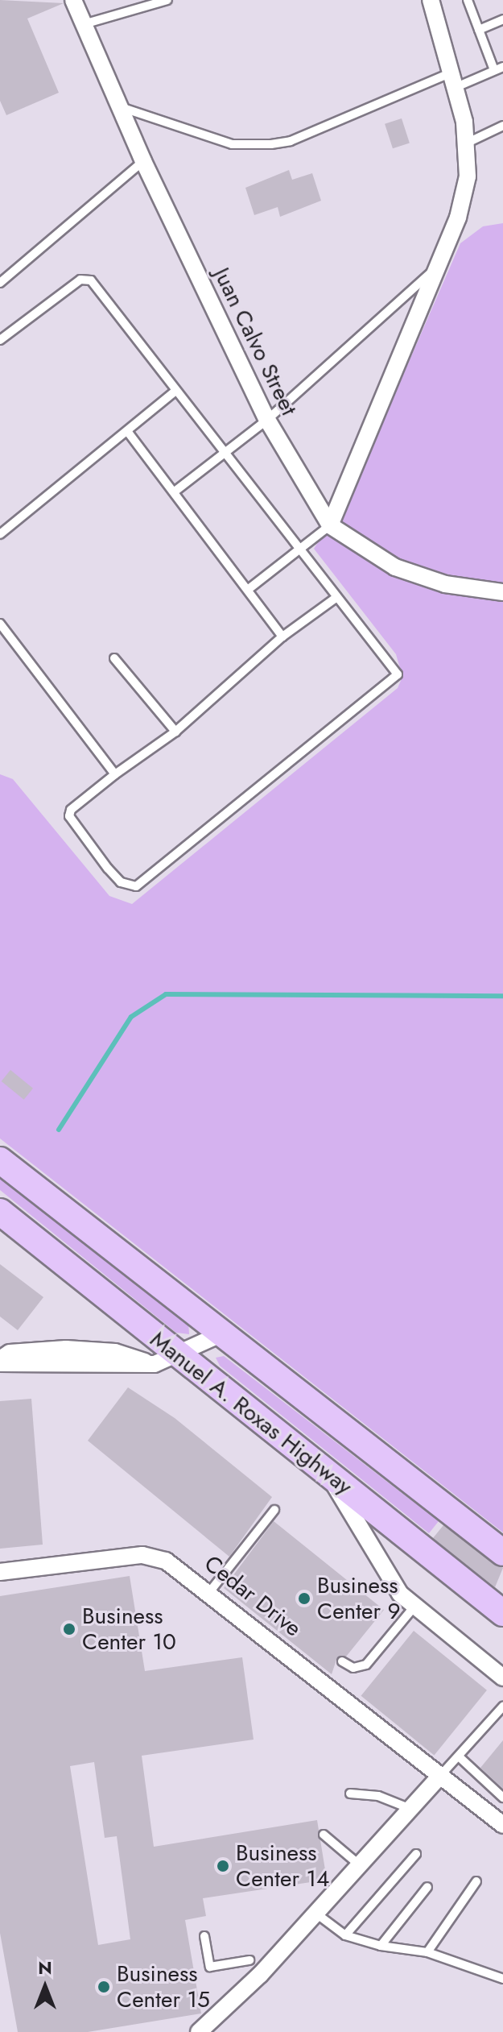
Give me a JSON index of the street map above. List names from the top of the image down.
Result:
{
  "streets": {
    "main road": ["Manuel A. Roxas Highway"],
    "street": ["Juan Calvo Street", "Cedar Drive"]
  },
  "places": [
    "Business Center 9",
    "Business Center 10",
    "Business Center 14",
    "Business Center 15"
  ],
  "north": "top"
}
